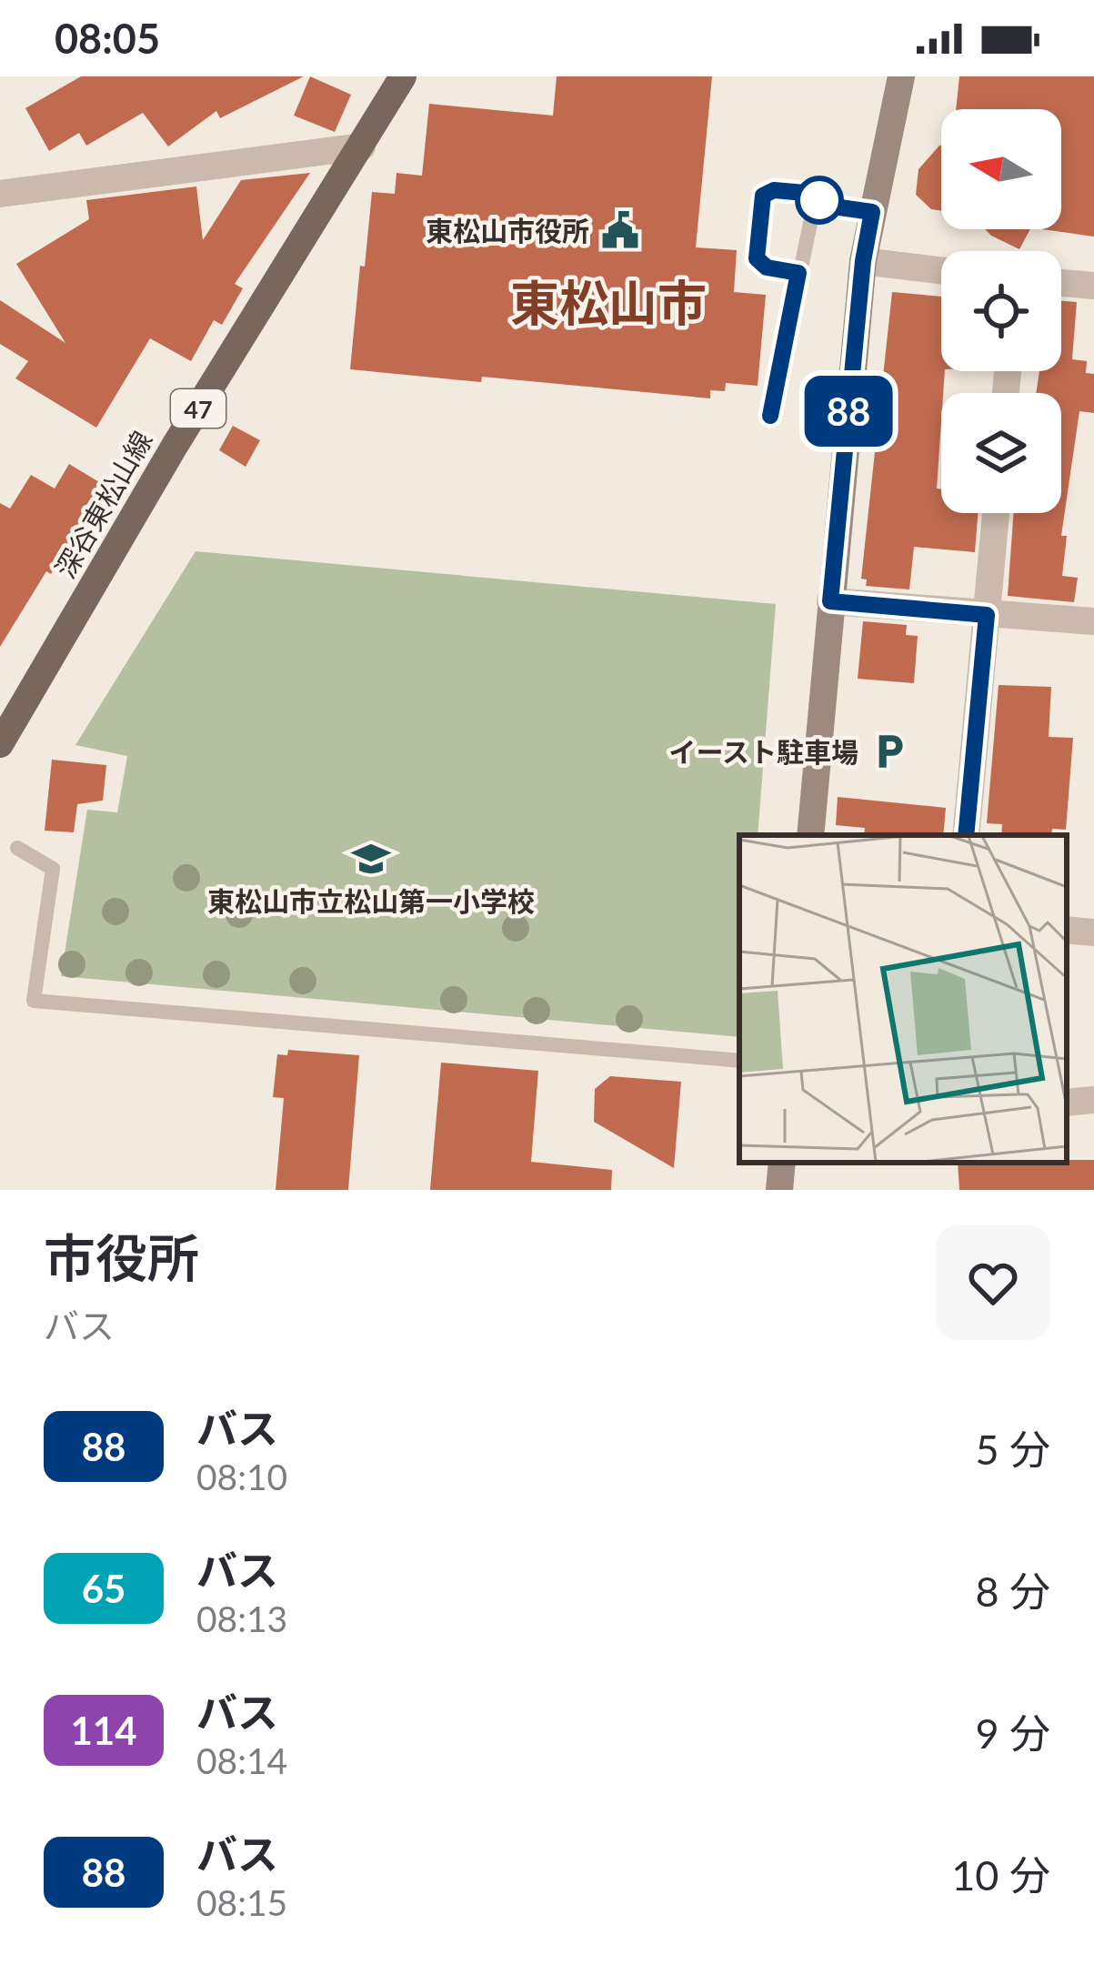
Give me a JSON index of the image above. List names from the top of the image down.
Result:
{
  "streets": {
    "main road": ["47", "深谷東松山線"]
  },
  "districts": ["東松山市"],
  "places": {
    "public building": ["東松山市役所"],
    "parking": ["イースト駐車場"],
    "school or university": ["東松山市立松山第一小学校"]
  },
  "lines": ["bus line 88"],
  "north": "left",
  "page": {
    "status": "08:05",
    "on_map": "88",
    "heading": ["市役所", "バス"],
    "list": [
      {
        "mark": "88",
        "name": "バス",
        "note": "08:10",
        "value": "5 分"
      },
      {
        "mark": "65",
        "name": "バス",
        "note": "08:13",
        "value": "8 分"
      },
      {
        "mark": "114",
        "name": "バス",
        "note": "08:14",
        "value": "9 分"
      },
      {
        "mark": "88",
        "name": "バス",
        "note": "08:15",
        "value": "10 分"
      }
    ]
  }
}
